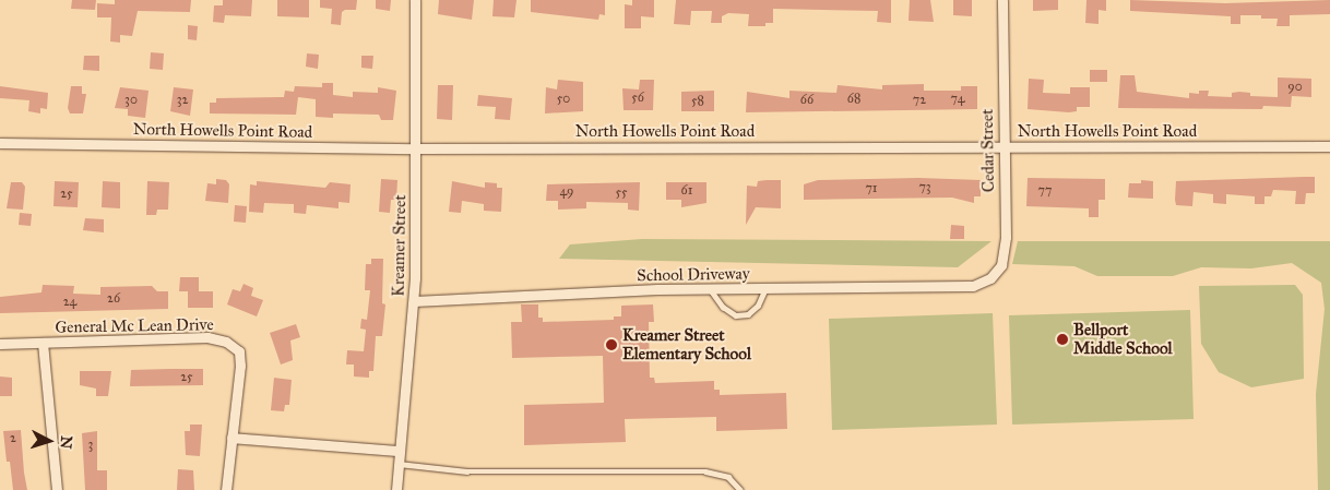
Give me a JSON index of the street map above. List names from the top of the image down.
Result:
{
  "streets": {
    "street": [
      "North Howells Point Road",
      "Cedar Street",
      "Kreamer Street",
      "School Driveway",
      "General Mc Lean Drive"
    ]
  },
  "crossings": [
    ["North Howells Point Road", "Cedar Street"],
    ["North Howells Point Road", "Kreamer Street"],
    ["Cedar Street", "School Driveway"],
    ["Kreamer Street", "School Driveway"]
  ],
  "places": ["Bellport Middle School", "Kreamer Street Elementary School"],
  "house_numbers": [
    "90",
    "56",
    "50",
    "68",
    "74",
    "30",
    "32",
    "66",
    "72",
    "58",
    "73",
    "71",
    "61",
    "77",
    "49",
    "55",
    "25",
    "26",
    "24",
    "25",
    "2",
    "3"
  ],
  "north": "right"
}
